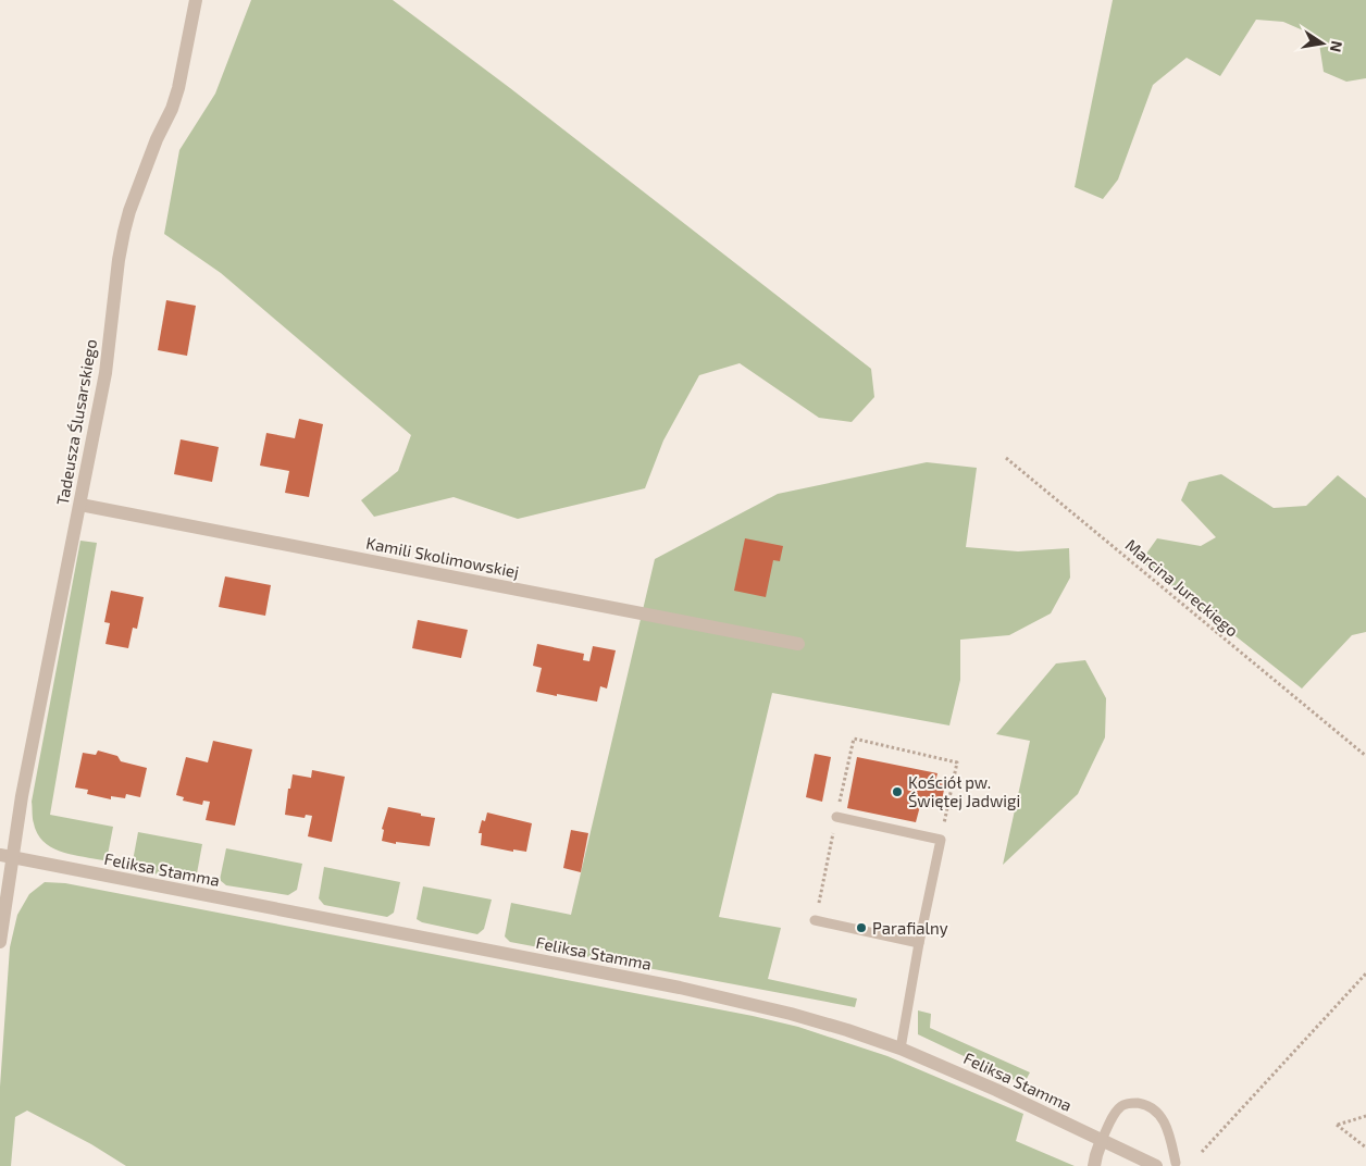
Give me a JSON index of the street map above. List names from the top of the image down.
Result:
{
  "streets": {
    "street": ["Tadeusza Ślusarskiego", "Kamili Skolimowskiej", "Feliksa Stamma"],
    "path": ["Marcina Jureckiego"]
  },
  "crossings": [
    ["Tadeusza Ślusarskiego", "Kamili Skolimowskiej"],
    ["Tadeusza Ślusarskiego", "Feliksa Stamma"]
  ],
  "places": ["Kościół pw. Świętej Jadwigi", "Parafialny"],
  "north": "right"
}
